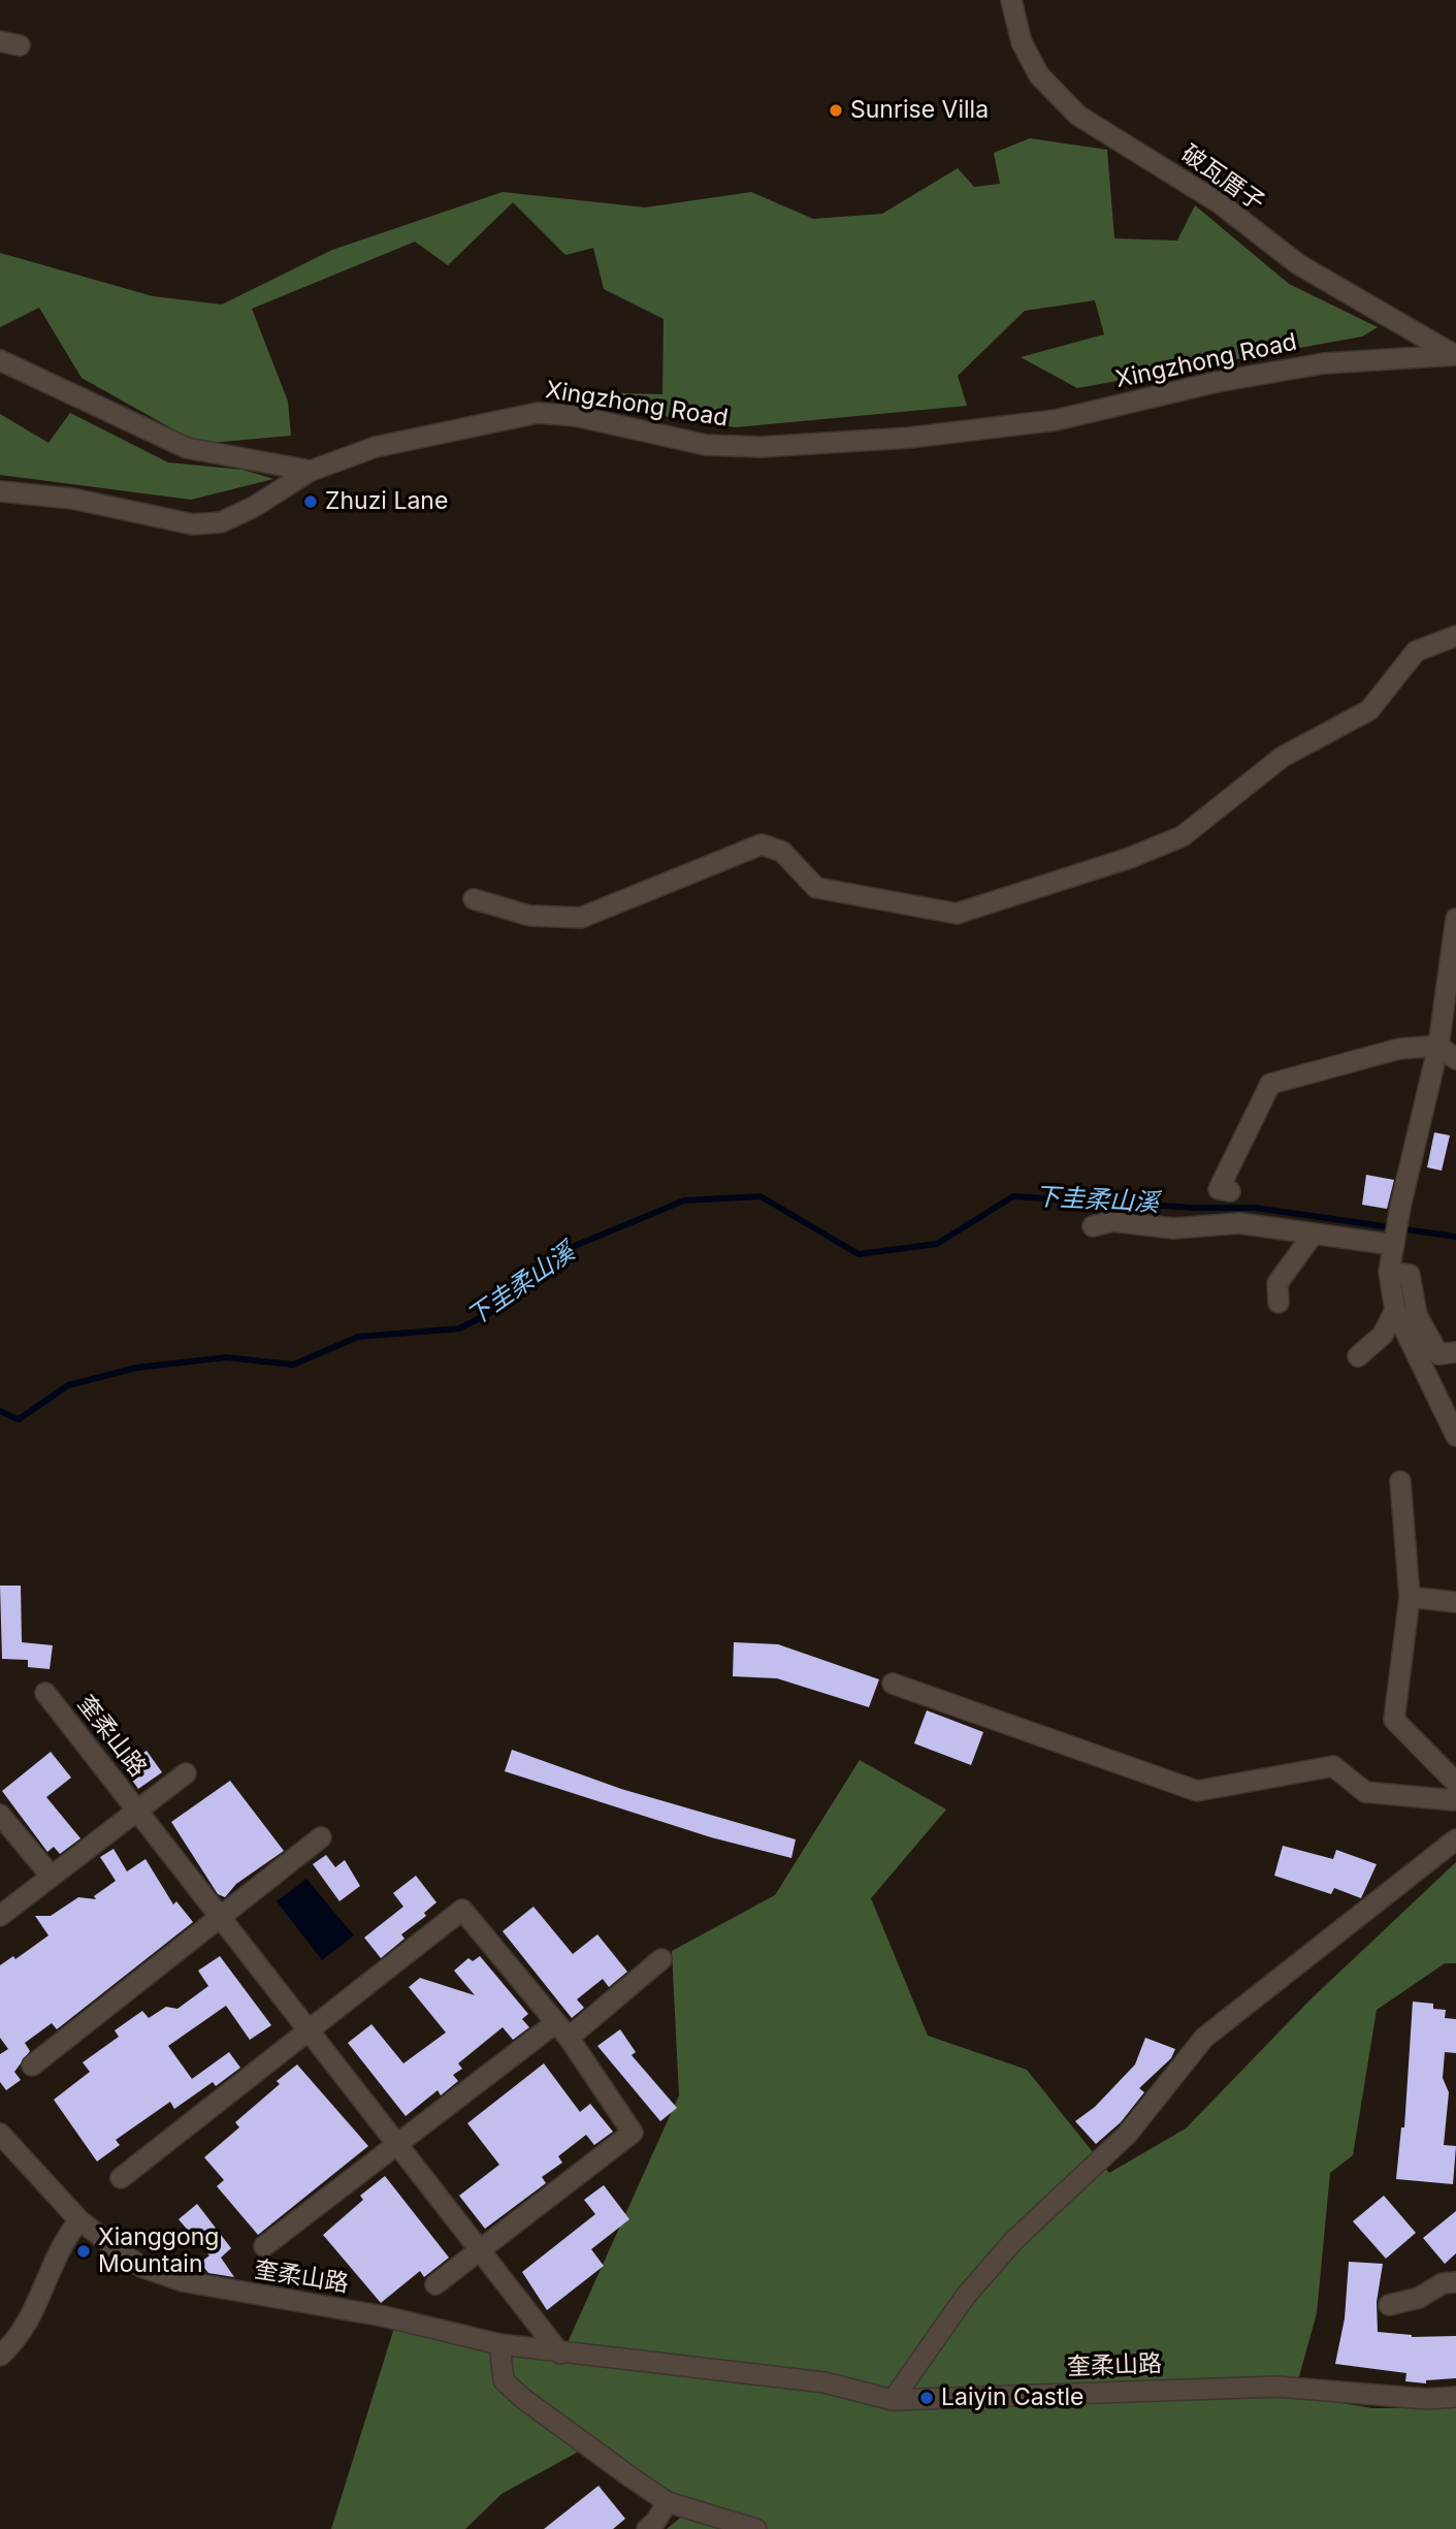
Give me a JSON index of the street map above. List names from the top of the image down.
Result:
{
  "streets": {
    "street": ["破瓦厝子", "Xingzhong Road", "奎柔山路"]
  },
  "crossings": [
    ["破瓦厝子", "Xingzhong Road"]
  ],
  "water": ["下圭柔山溪"],
  "places": [
    "Sunrise Villa",
    "Zhuzi Lane",
    "Xianggong Mountain",
    "Laiyin Castle"
  ]
}
